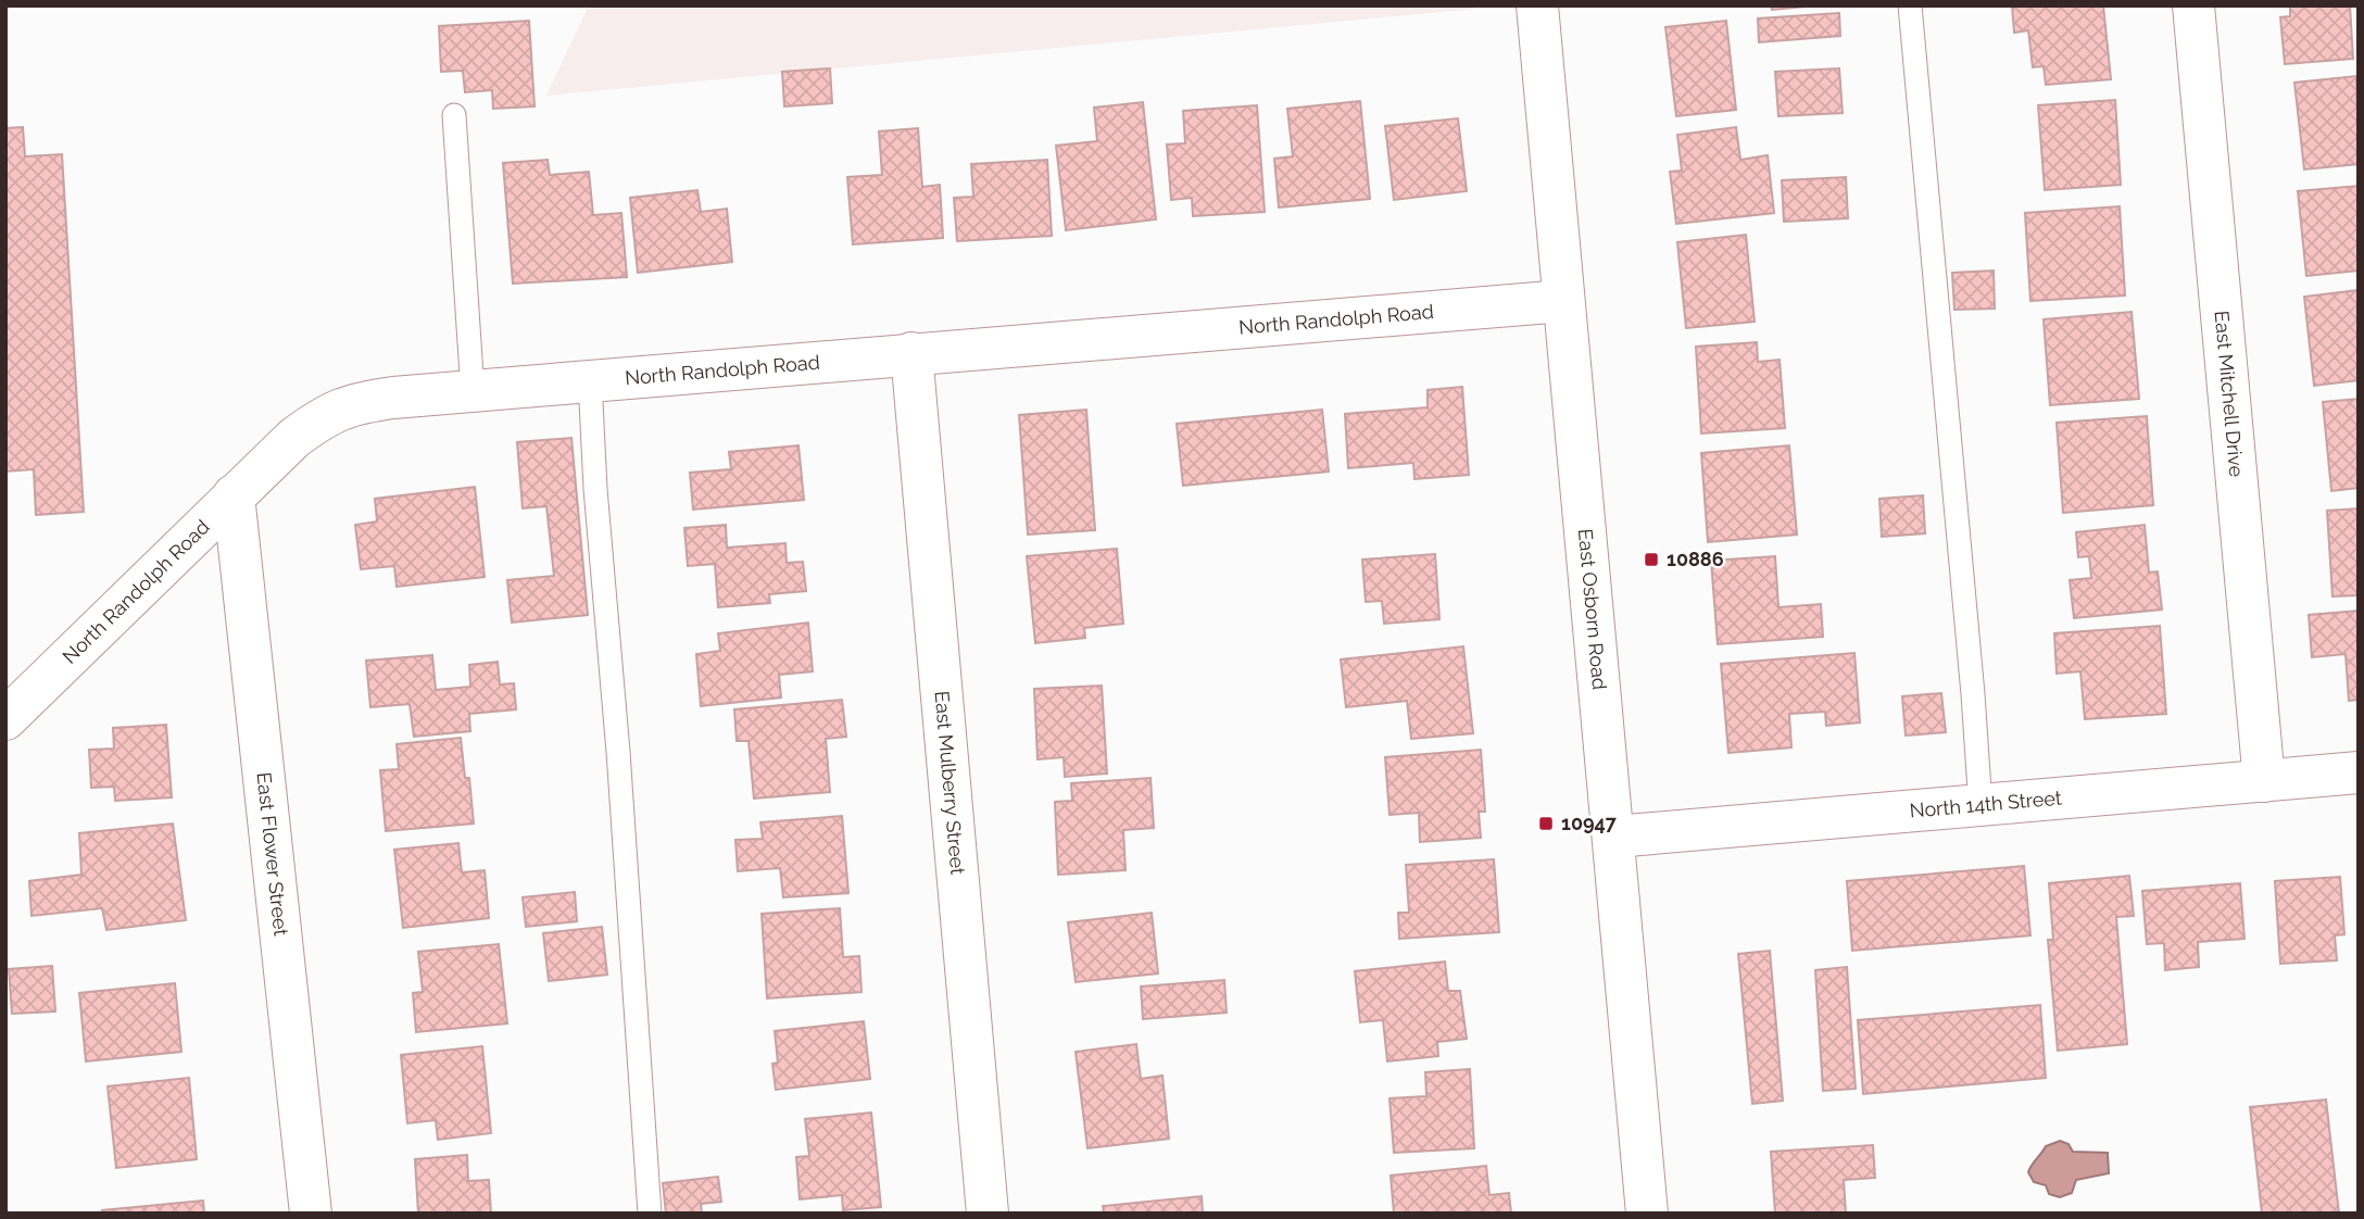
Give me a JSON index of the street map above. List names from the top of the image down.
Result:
{
  "streets": {
    "street": [
      "North Randolph Road",
      "East Mitchell Drive",
      "East Osborn Road",
      "East Mulberry Street",
      "North 14th Street",
      "East Flower Street"
    ]
  },
  "crossings": [
    ["North Randolph Road", "East Osborn Road"],
    ["North Randolph Road", "East Mulberry Street"],
    ["North Randolph Road", "East Flower Street"],
    ["East Mitchell Drive", "North 14th Street"],
    ["East Osborn Road", "North 14th Street"]
  ],
  "places": {
    "transit": ["10886", "10947"]
  }
}
